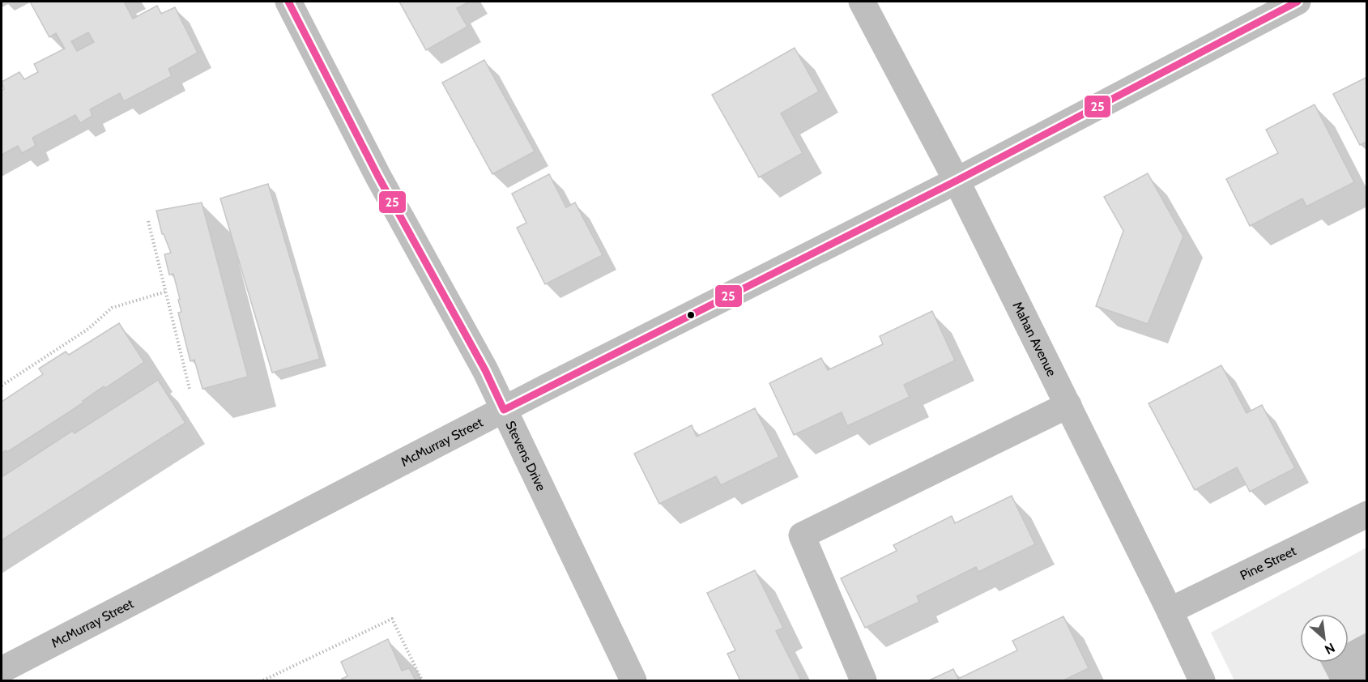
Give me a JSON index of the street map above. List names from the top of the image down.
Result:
{
  "streets": {
    "street": [
      "Mahan Avenue",
      "McMurray Street",
      "Stevens Drive",
      "Pine Street"
    ]
  },
  "crossings": [
    ["Mahan Avenue", "McMurray Street"],
    ["Mahan Avenue", "Pine Street"],
    ["McMurray Street", "Stevens Drive"]
  ],
  "lines": ["transit line 25"],
  "north": "bottom right"
}
